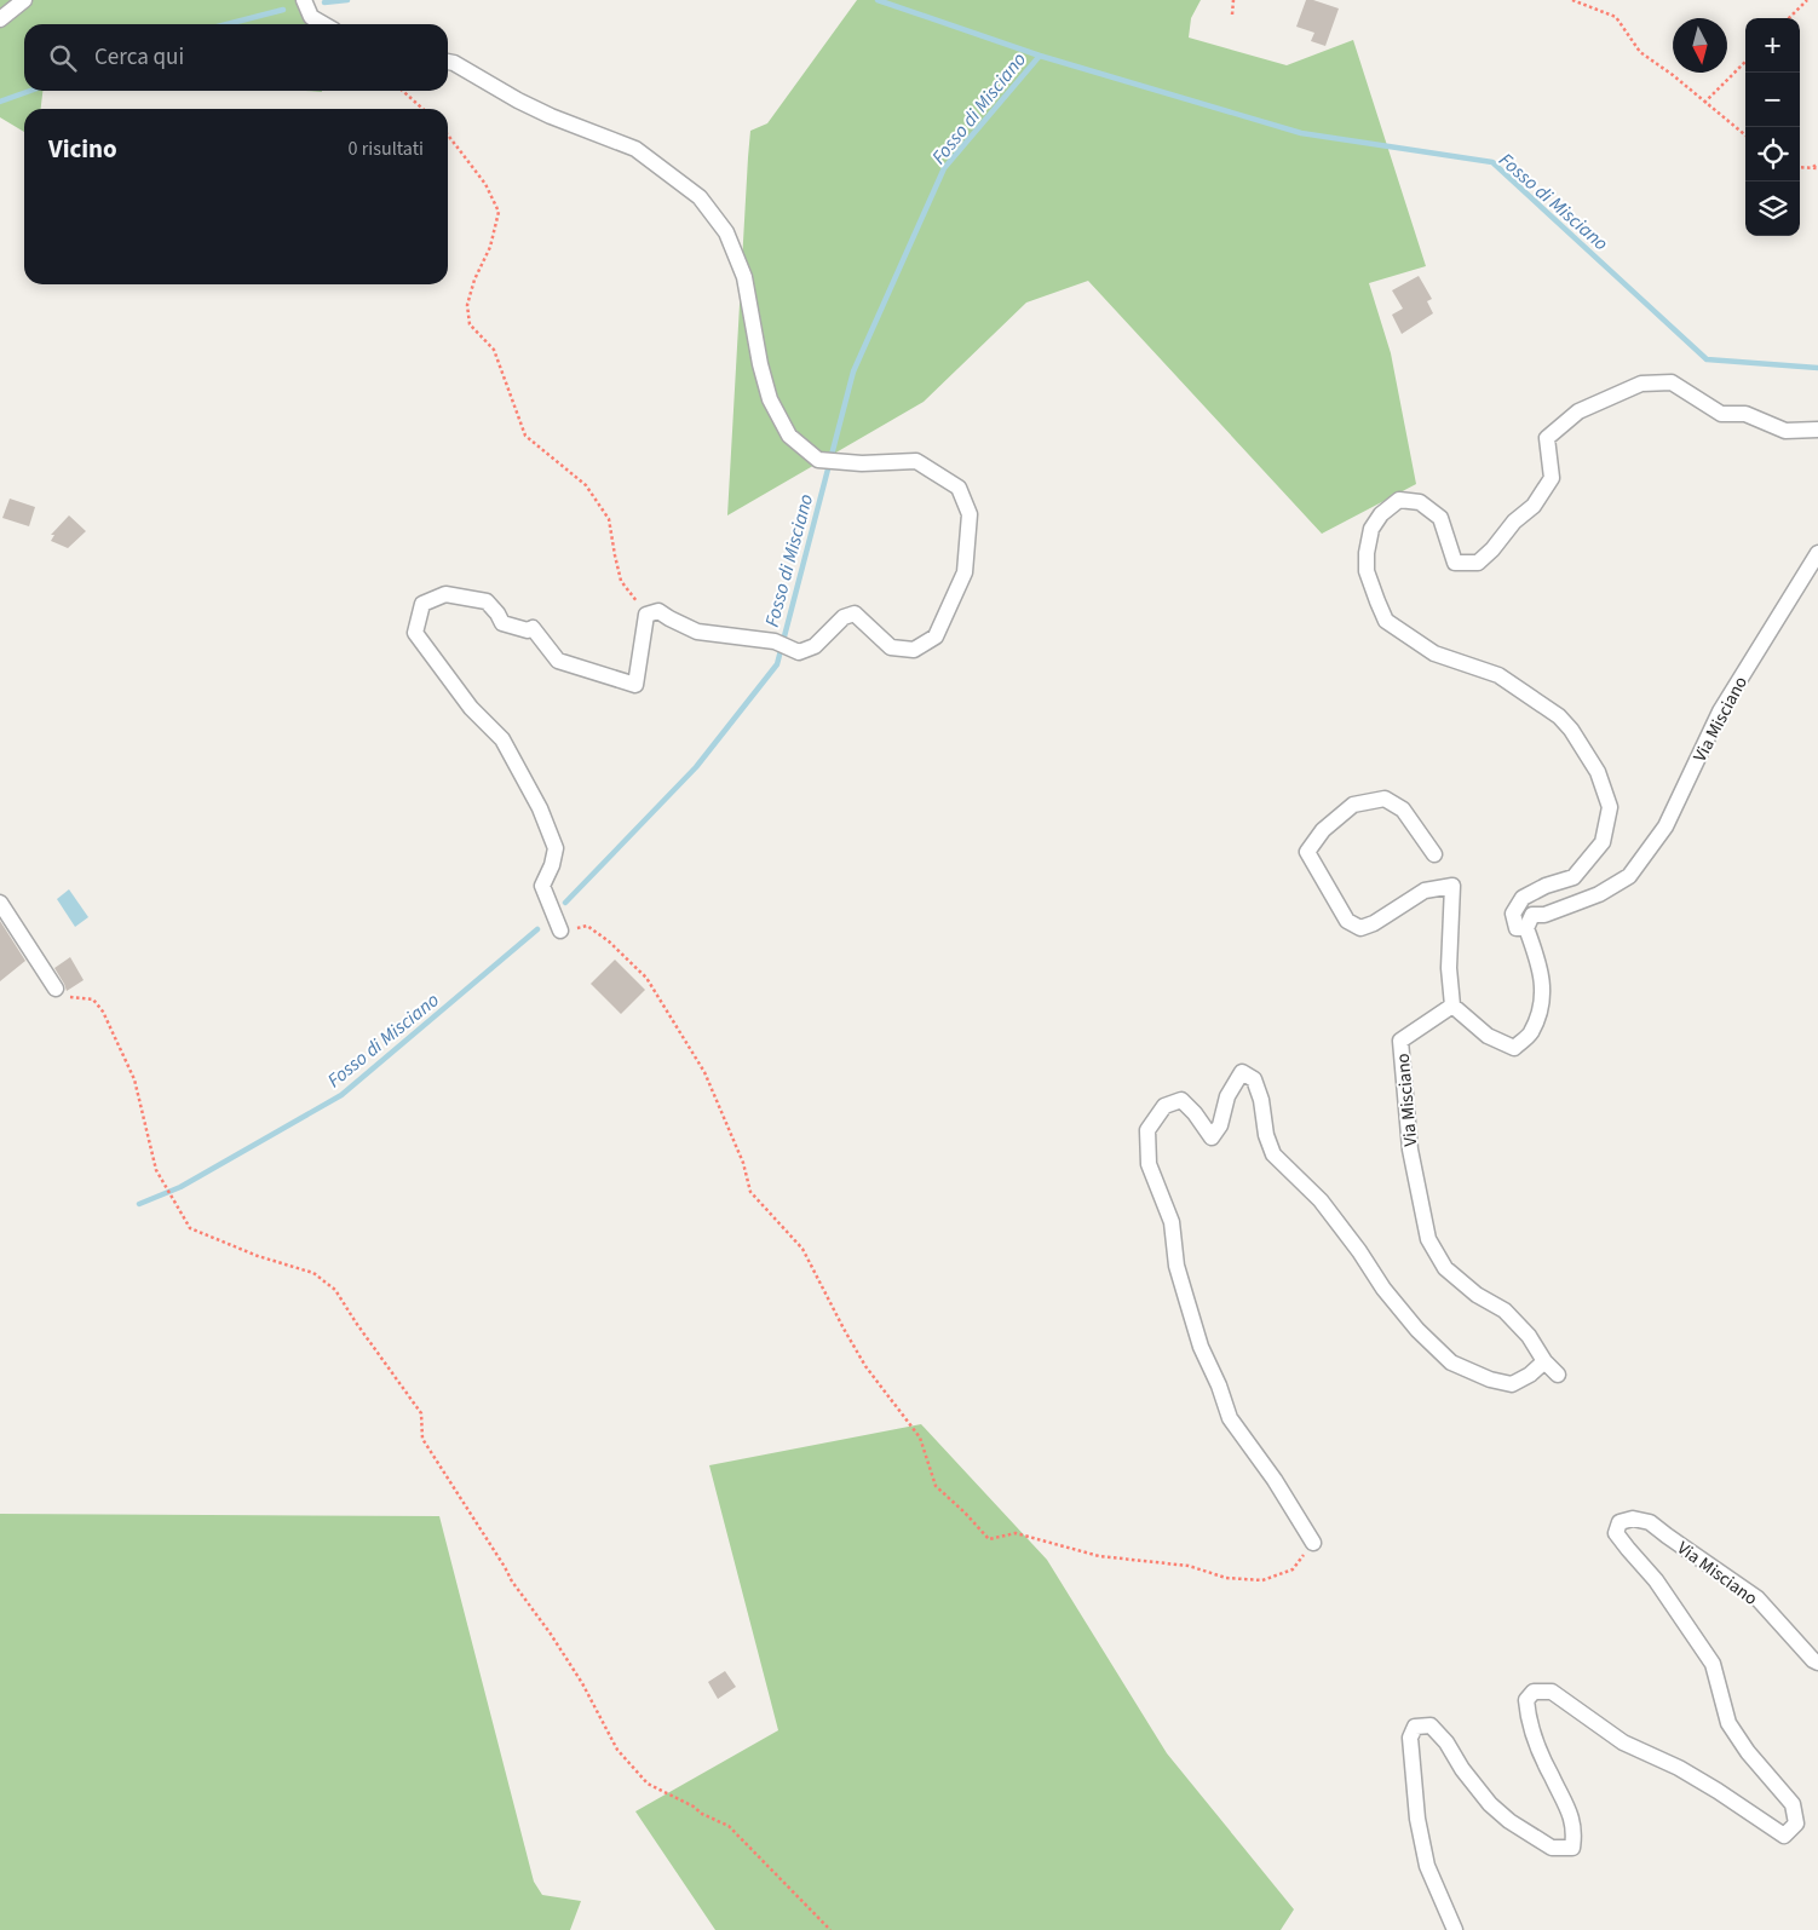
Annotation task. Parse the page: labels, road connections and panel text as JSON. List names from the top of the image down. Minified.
{"streets":{"street":["Via Misciano"]},"water":["Fosso di Misciano"],"north":"bottom","page":{"map_buttons":["+","−"],"search":"Cerca qui","heading":["Vicino","0 risultati"]}}
